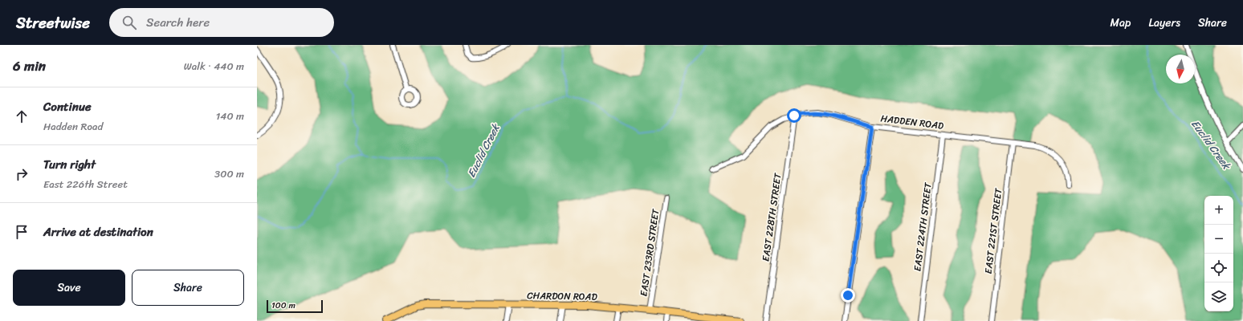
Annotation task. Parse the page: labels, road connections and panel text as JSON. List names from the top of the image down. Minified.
{"streets":{"main road":["CHARDON ROAD"],"street":["HADDEN ROAD","EAST 228TH STREET","EAST 224TH STREET","EAST 221ST STREET","EAST 233RD STREET"]},"crossings":[["HADDEN ROAD","EAST 228TH STREET"],["HADDEN ROAD","EAST 224TH STREET"],["HADDEN ROAD","EAST 221ST STREET"],["EAST 233RD STREET","CHARDON ROAD"]],"water":["Euclid Creek"],"scale_bar":"100 m","north":"bottom","page":{"header":"Streetwise","search":"Search here","nav":["Map","Layers","Share"],"heading":["6 min","Walk · 440 m"],"list":[["Continue","Hadden Road","140 m"],["Turn right","East 226th Street","300 m"],"Arrive at destination"],"map_buttons":["+","−"],"buttons":["Save","Share"],"scale":"100 m"}}
